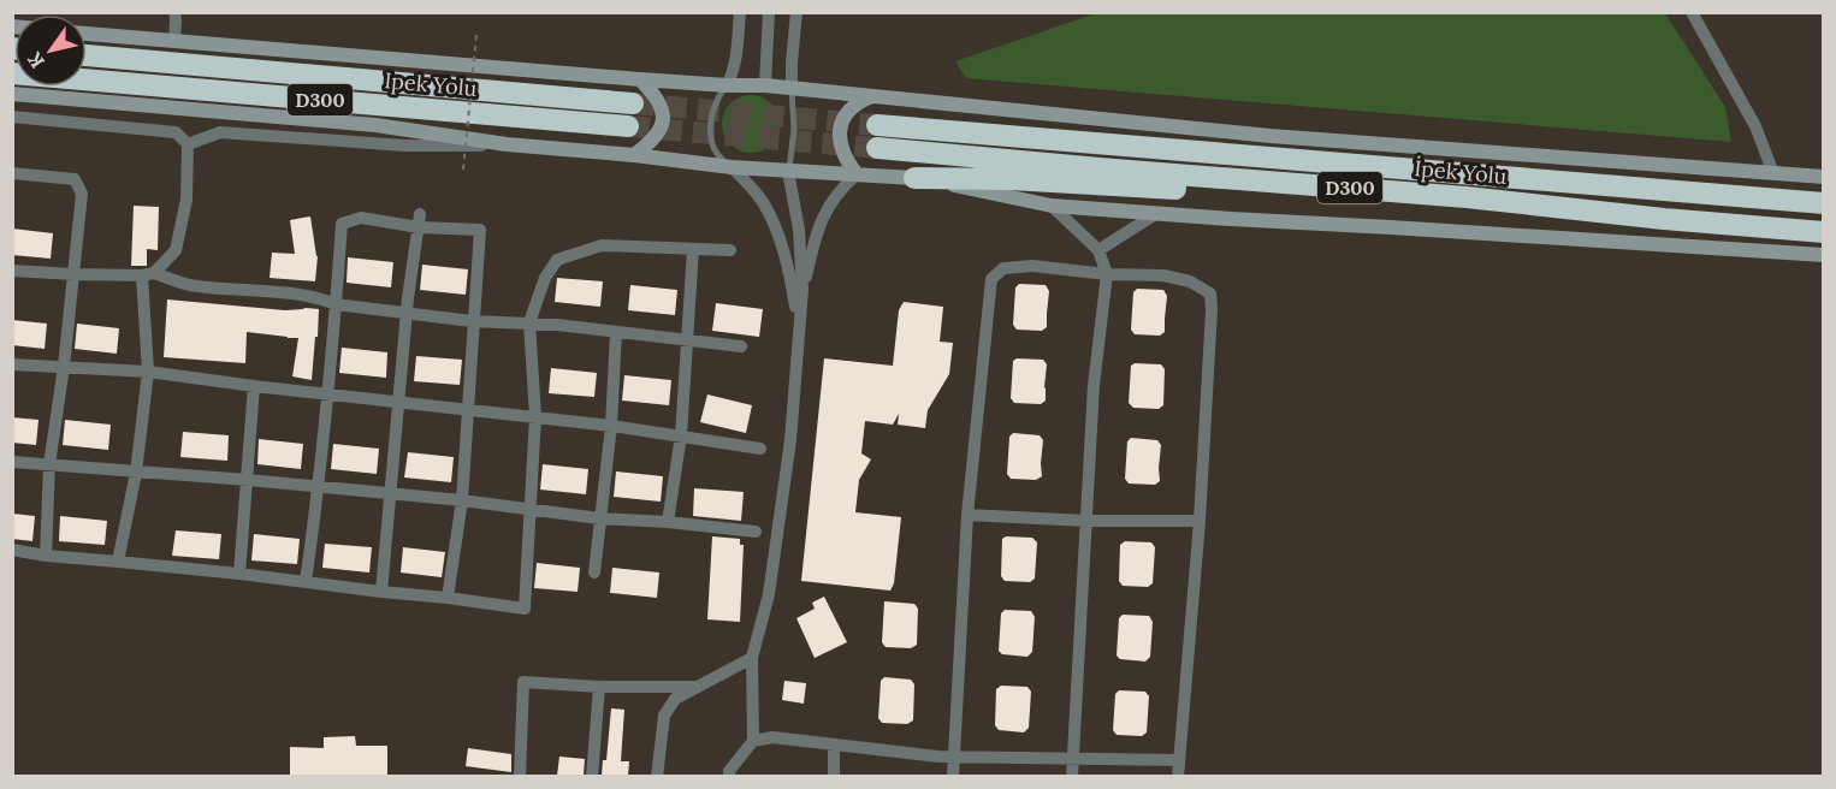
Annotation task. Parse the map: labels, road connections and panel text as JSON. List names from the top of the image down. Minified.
{"streets":{"highway":["Ipek Yolu","D300","İpek Yolu"]},"north":"bottom left"}
